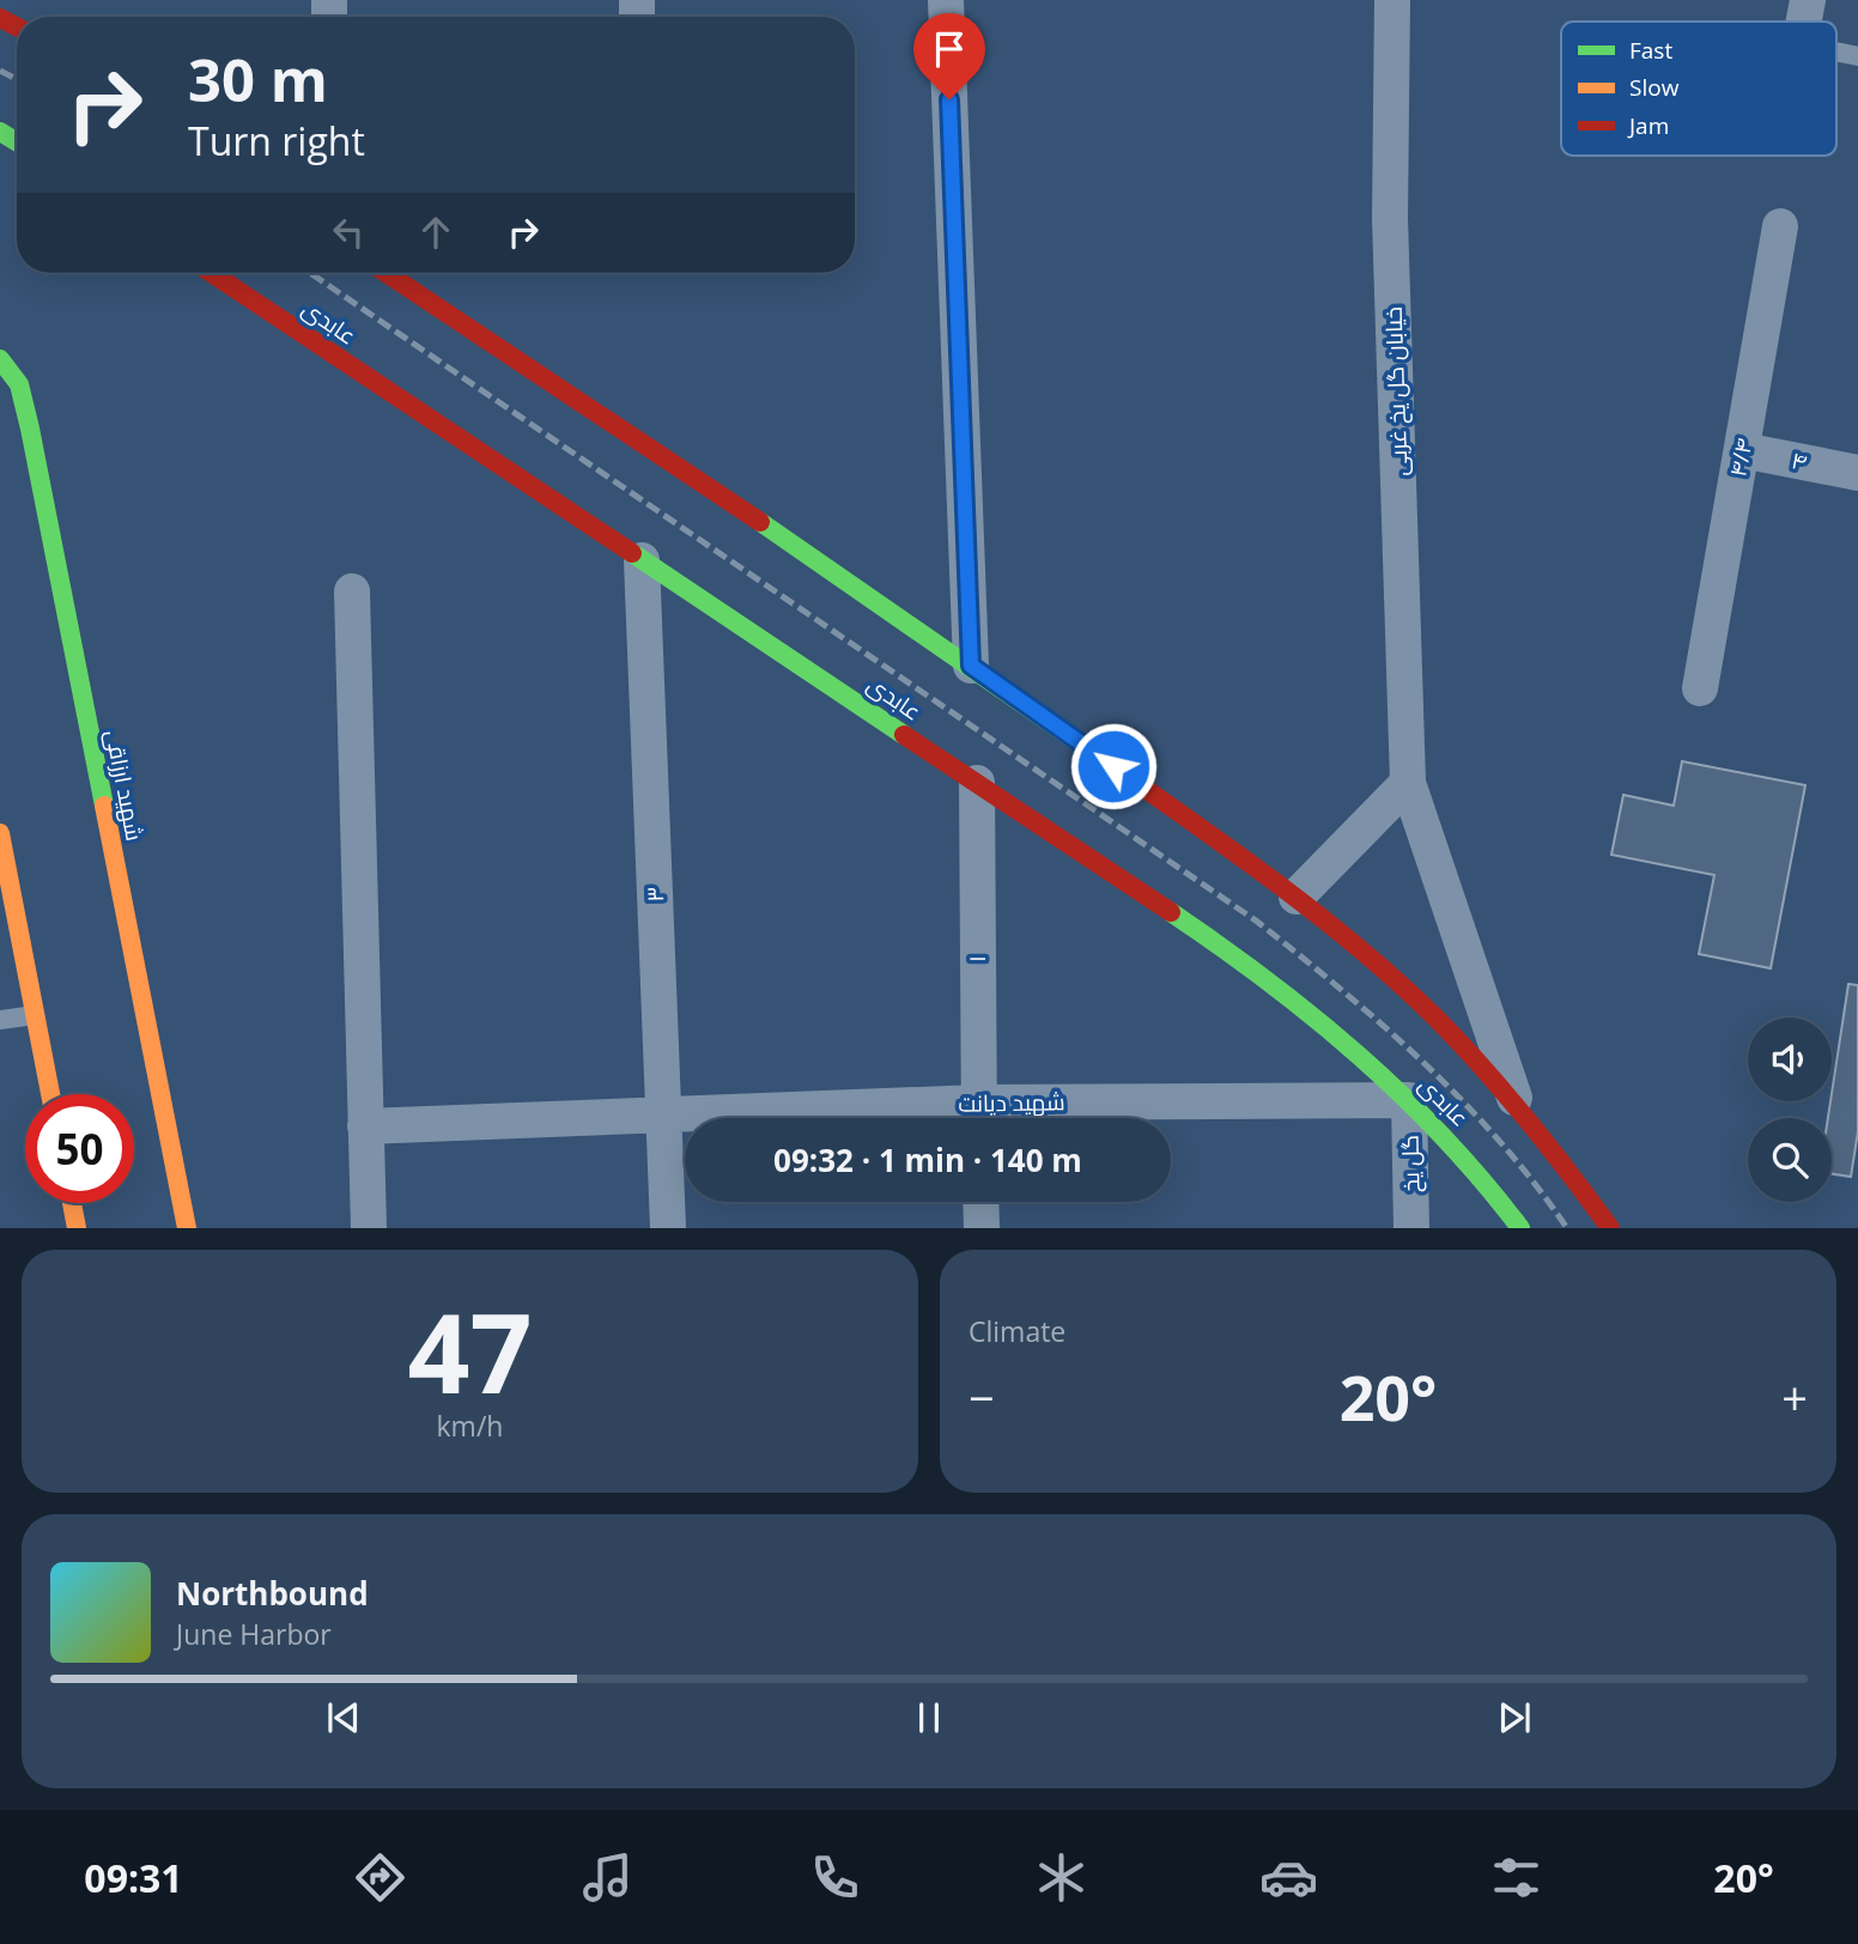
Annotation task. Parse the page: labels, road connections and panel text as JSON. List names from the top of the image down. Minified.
{"streets":{"main road":["عابدی","شهید ارزاقی"],"street":["خیابان گل یخ غربی","۴/۴","۴","۳","۱","شهید دیانت","گل یخ"]},"crossings":[["عابدی","۳"],["عابدی","۱"],["عابدی","شهید دیانت"],["عابدی","گل یخ"],["۴/۴","۴"],["۳","شهید دیانت"],["۱","شهید دیانت"],["شهید دیانت","گل یخ"]],"legend":["Fast","Slow","Jam"],"page":{"turn":["30 m","Turn right"],"limit":"50","trip":"09:32 · 1 min · 140 m","tile":[["47","km/h"],"Climate"],"heat":["−","20°","+"],"song":["Northbound","June Harbor"],"tabs":["09:31","20°"]}}
